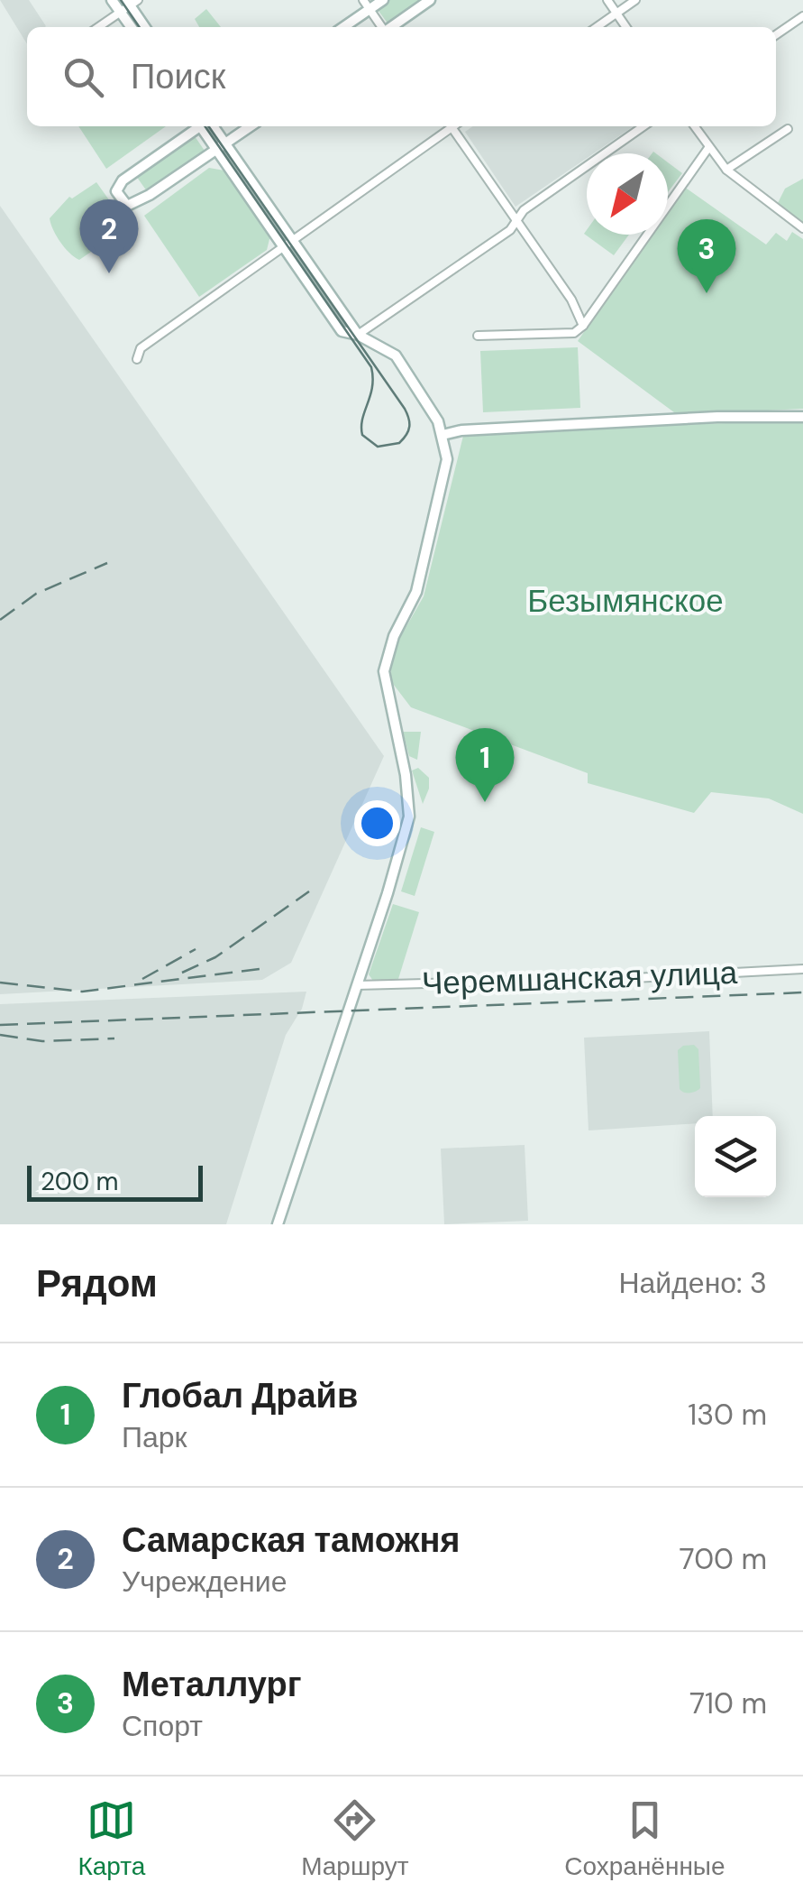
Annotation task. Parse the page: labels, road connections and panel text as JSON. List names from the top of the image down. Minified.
{"streets":{"street":["Черемшанская улица"]},"parks":["Безымянское"],"scale_bar":"200 m","north":"bottom left","page":{"search":"Поиск","pins":["2","3","1"],"scale":"200 m","heading":["Рядом","Найдено: 3"],"list":[{"mark":"1","name":"Глобал Драйв","note":"Парк","value":"130 m"},{"mark":"2","name":"Самарская таможня","note":"Учреждение","value":"700 m"},{"mark":"3","name":"Металлург","note":"Спорт","value":"710 m"}],"nav":["Карта","Маршрут","Сохранённые"]}}
